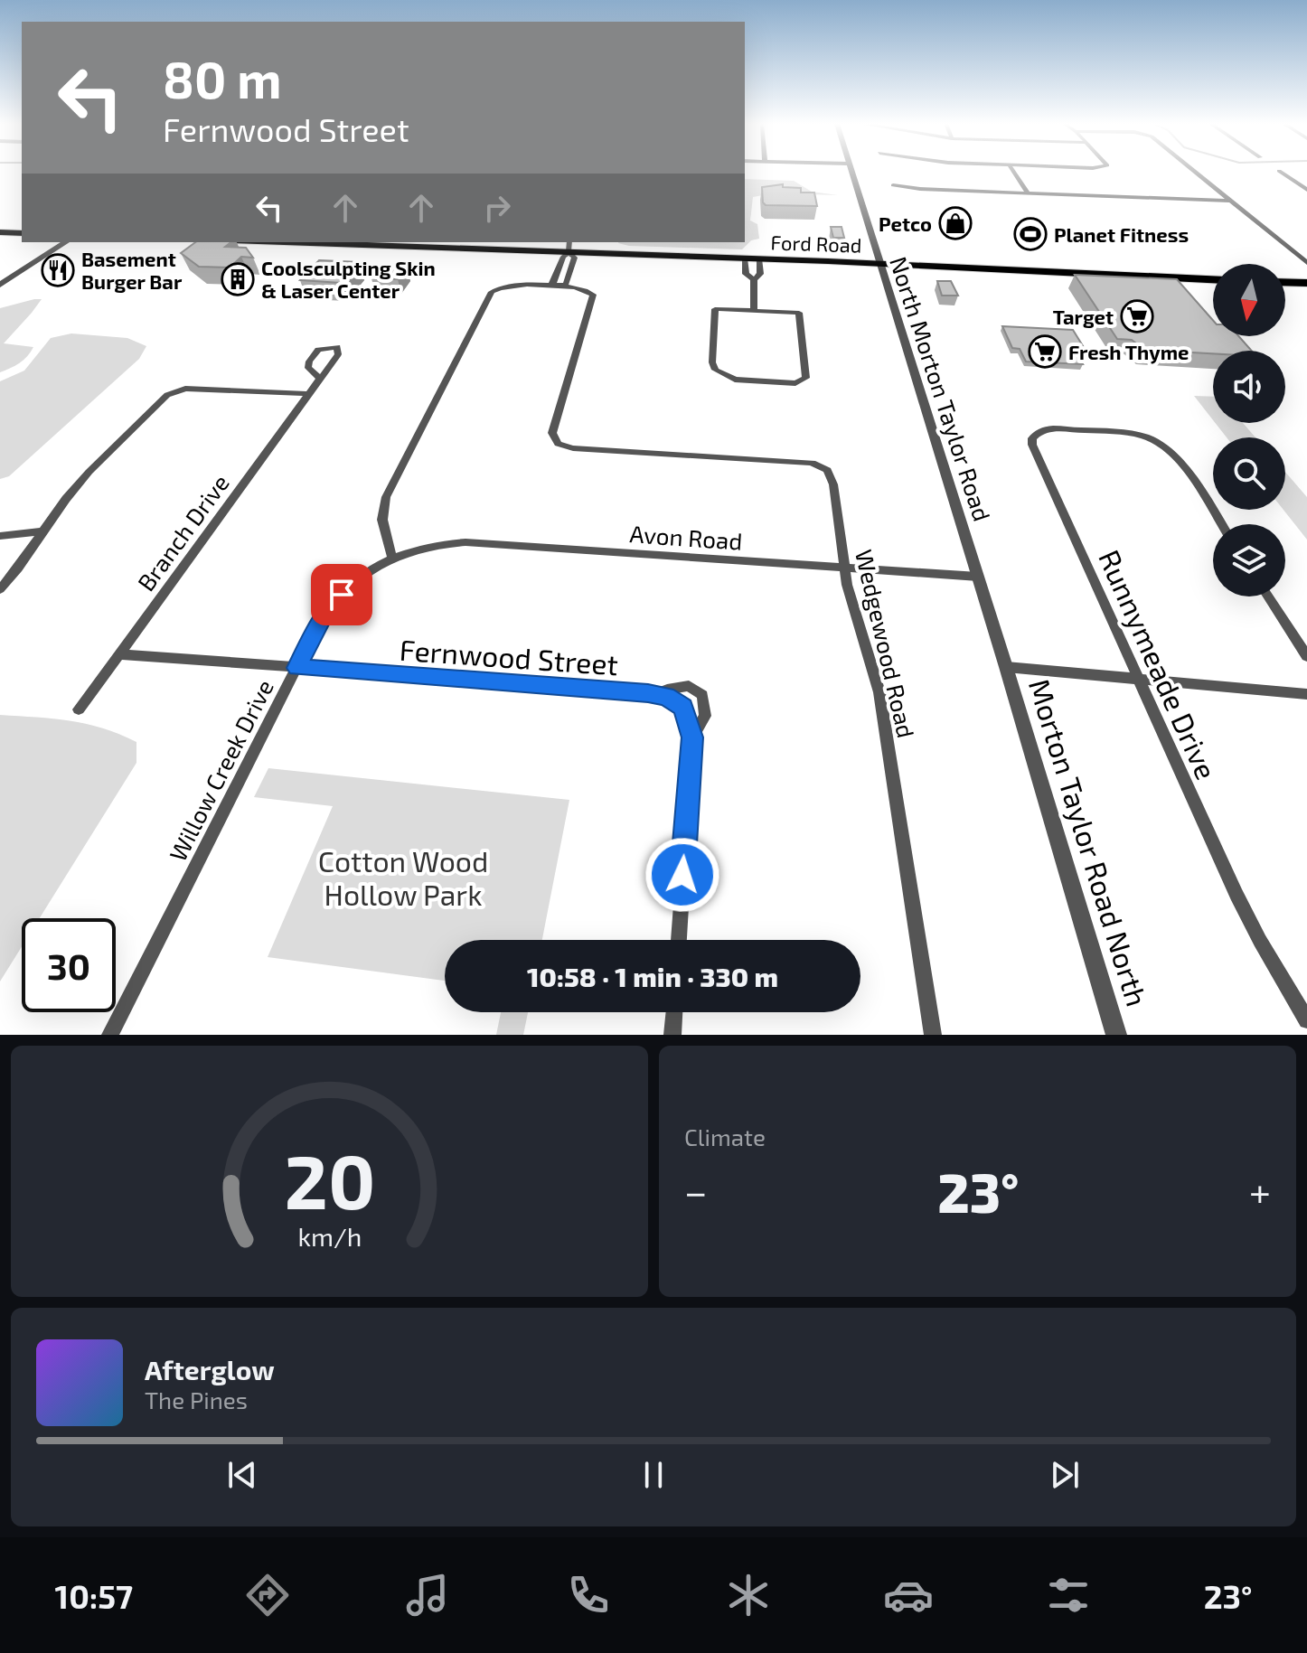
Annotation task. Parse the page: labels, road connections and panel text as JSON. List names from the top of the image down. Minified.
{"streets":{"main road":["Ford Road"],"street":["North Morton Taylor Road","Branch Drive","Avon Road","Wedgewood Road","Fernwood Street","Runnymeade Drive","Willow Creek Drive","Morton Taylor Road North"]},"crossings":[["Ford Road","North Morton Taylor Road"],["North Morton Taylor Road","Avon Road"],["North Morton Taylor Road","Morton Taylor Road North"],["Branch Drive","Fernwood Street"],["Avon Road","Wedgewood Road"],["Avon Road","Willow Creek Drive"],["Fernwood Street","Willow Creek Drive"]],"parks":["Cotton Wood Hollow Park"],"places":{"shop":["Petco"],"sports":["Planet Fitness"],"restaurant":["Basement Burger Bar"],"building":["Coolsculpting Skin & Laser Center"],"supermarket":["Target","Fresh Thyme"]},"north":"bottom","page":{"turn":["80 m","Fernwood Street"],"limit":"30","trip":"10:58 · 1 min · 330 m","tile":"Climate","heat":["−","23°","+"],"song":["Afterglow","The Pines"],"tabs":["10:57","23°"],"gauge":["20","km/h"]}}
